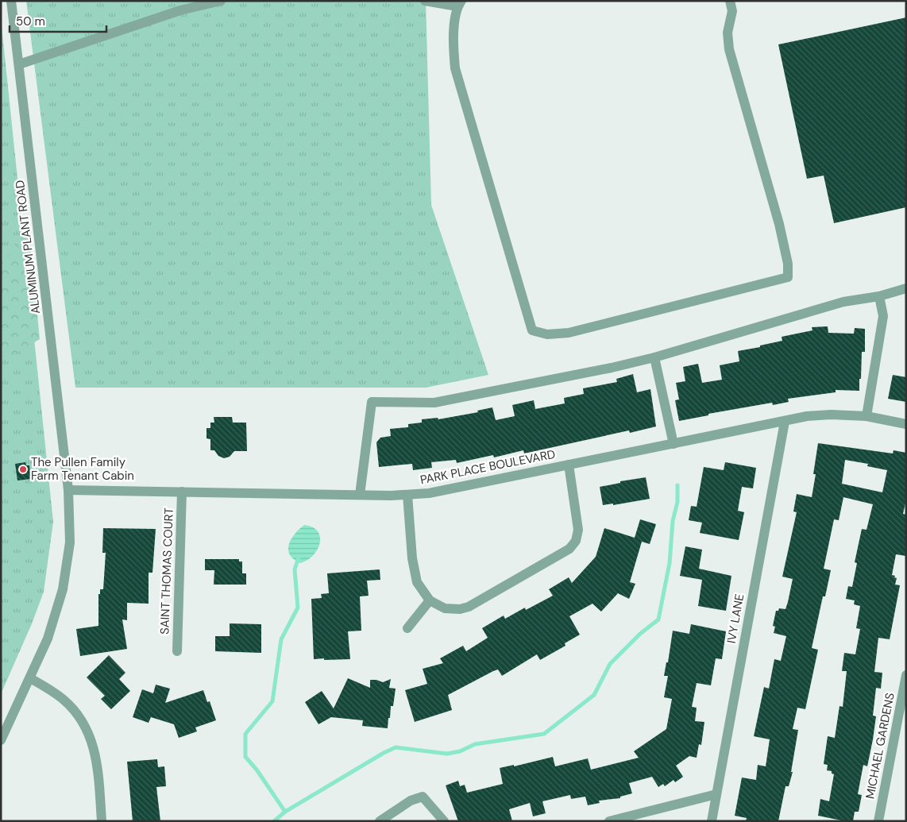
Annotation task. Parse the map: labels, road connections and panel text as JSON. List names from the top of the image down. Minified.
{"streets":{"street":["ALUMINUM PLANT ROAD","PARK PLACE BOULEVARD","SAINT THOMAS COURT","IVY LANE","MICHAEL GARDENS"]},"crossings":[["ALUMINUM PLANT ROAD","PARK PLACE BOULEVARD"],["PARK PLACE BOULEVARD","SAINT THOMAS COURT"],["PARK PLACE BOULEVARD","IVY LANE"]],"places":["The Pullen Family Farm Tenant Cabin"],"scale_bar":"50 m"}
